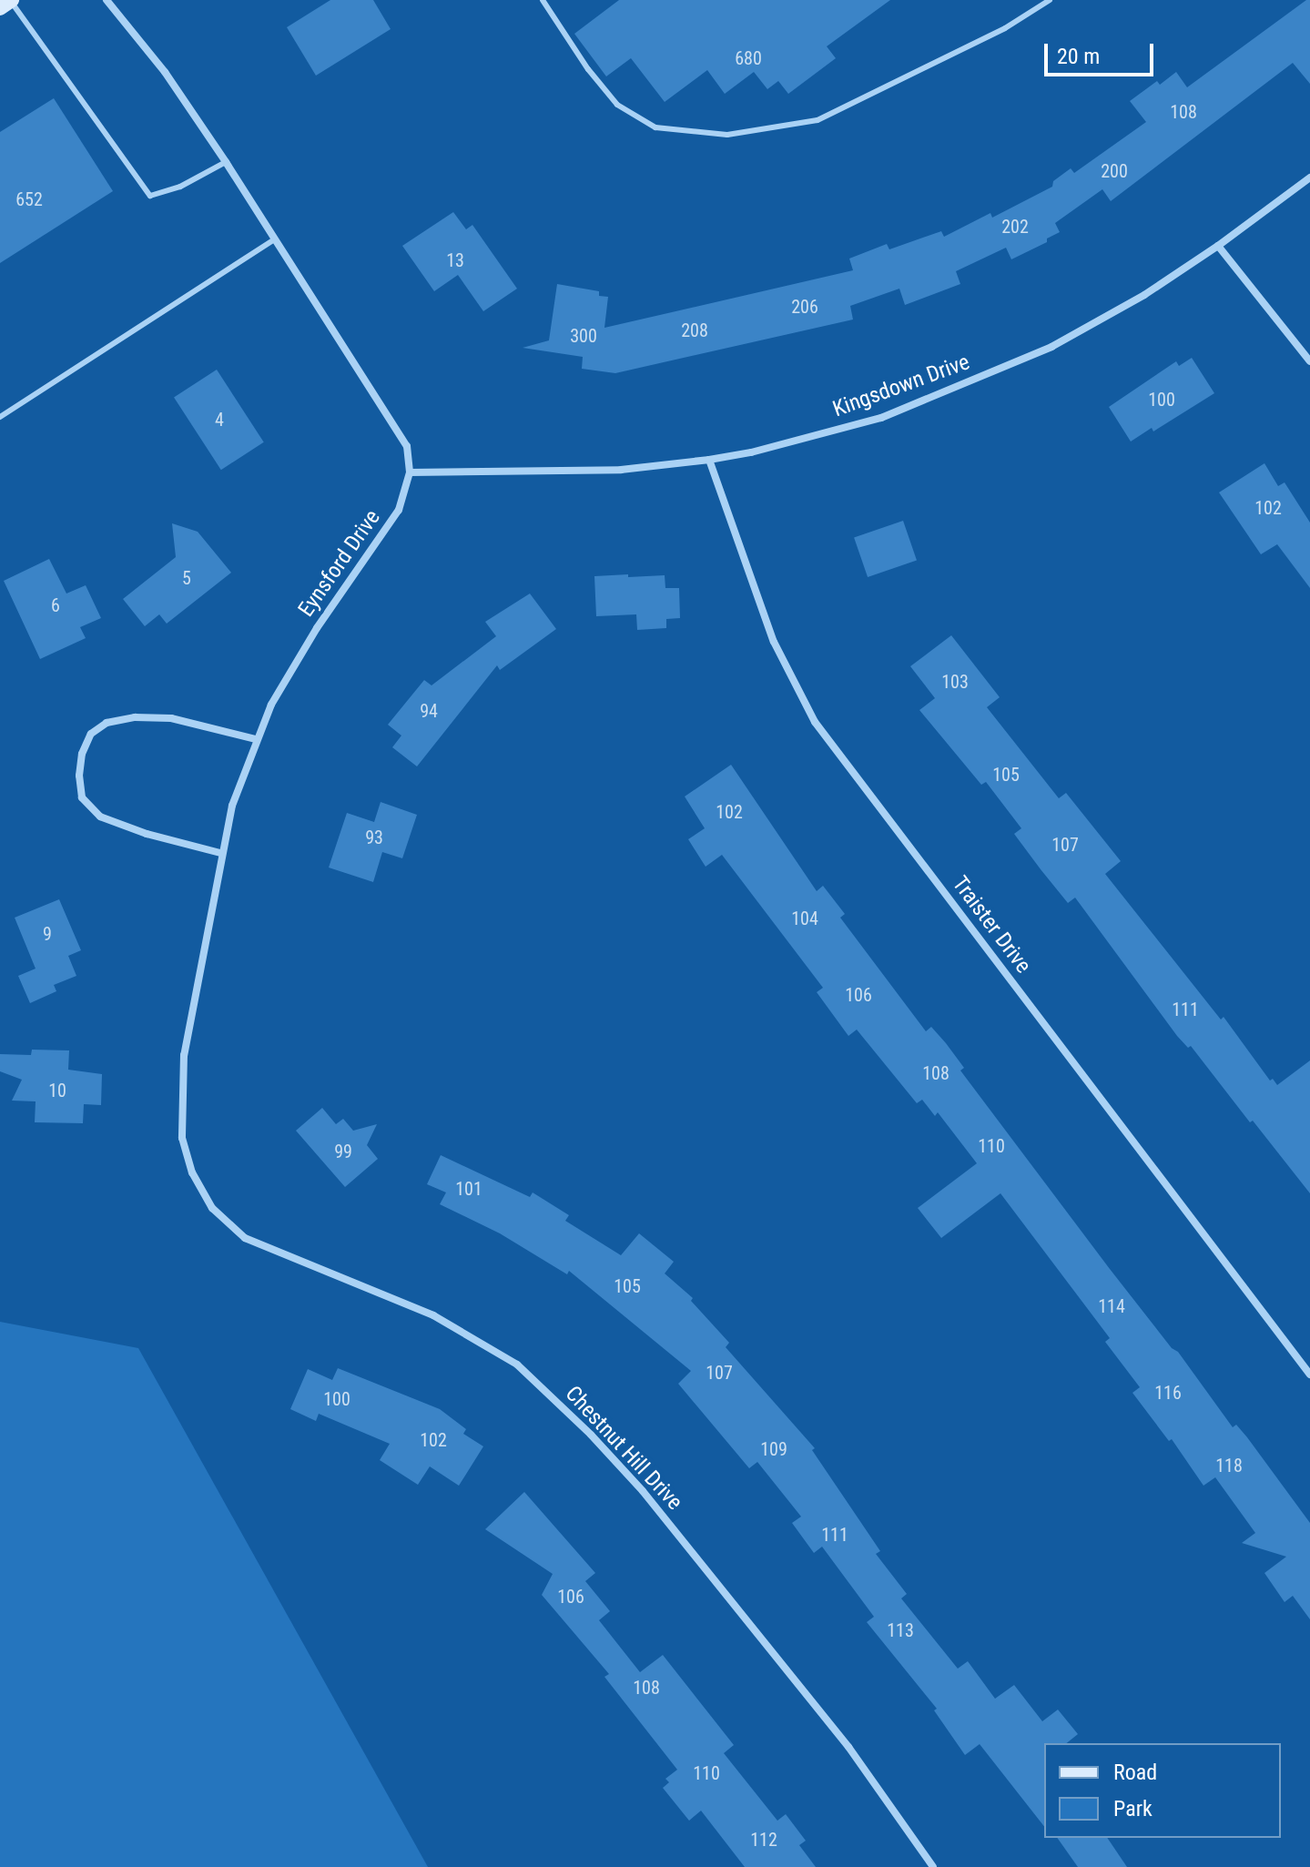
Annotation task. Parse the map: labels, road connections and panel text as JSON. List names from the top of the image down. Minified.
{"streets":{"street":["Kingsdown Drive","Eynsford Drive","Traister Drive","Chestnut Hill Drive"]},"crossings":[["Kingsdown Drive","Eynsford Drive"],["Kingsdown Drive","Traister Drive"],["Eynsford Drive","Chestnut Hill Drive"]],"house_numbers":["680","108","200","652","202","13","206","208","300","100","4","102","5","6","103","94","105","102","93","107","104","9","106","111","108","10","110","99","101","105","114","107","116","100","102","109","118","111","106","113","108","110","112"],"legend":["Road","Park"],"scale_bar":"20 m"}
